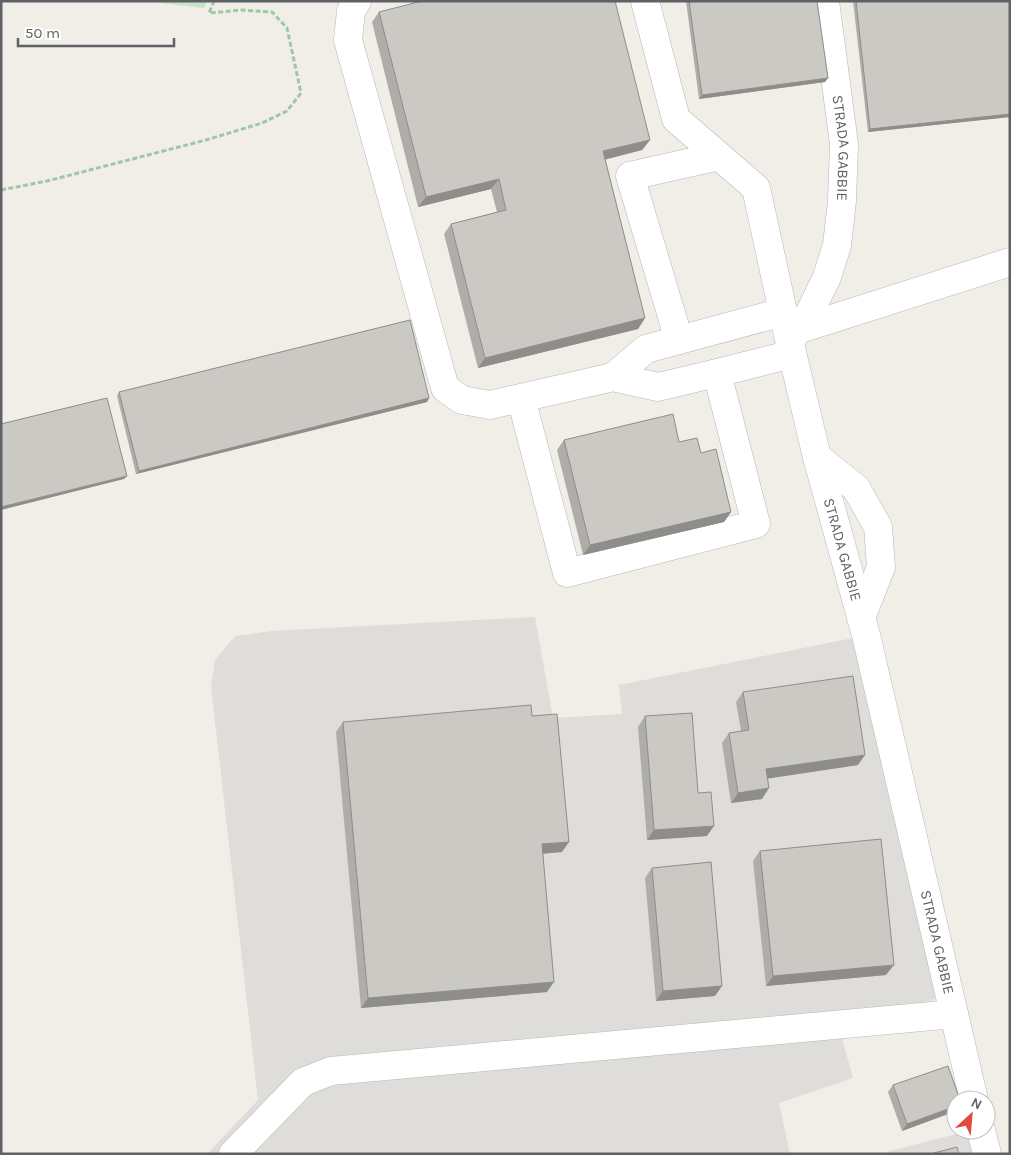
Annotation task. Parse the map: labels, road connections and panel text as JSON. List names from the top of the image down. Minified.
{"streets":{"street":["STRADA GABBIE"]},"scale_bar":"50 m","north":"top right"}
